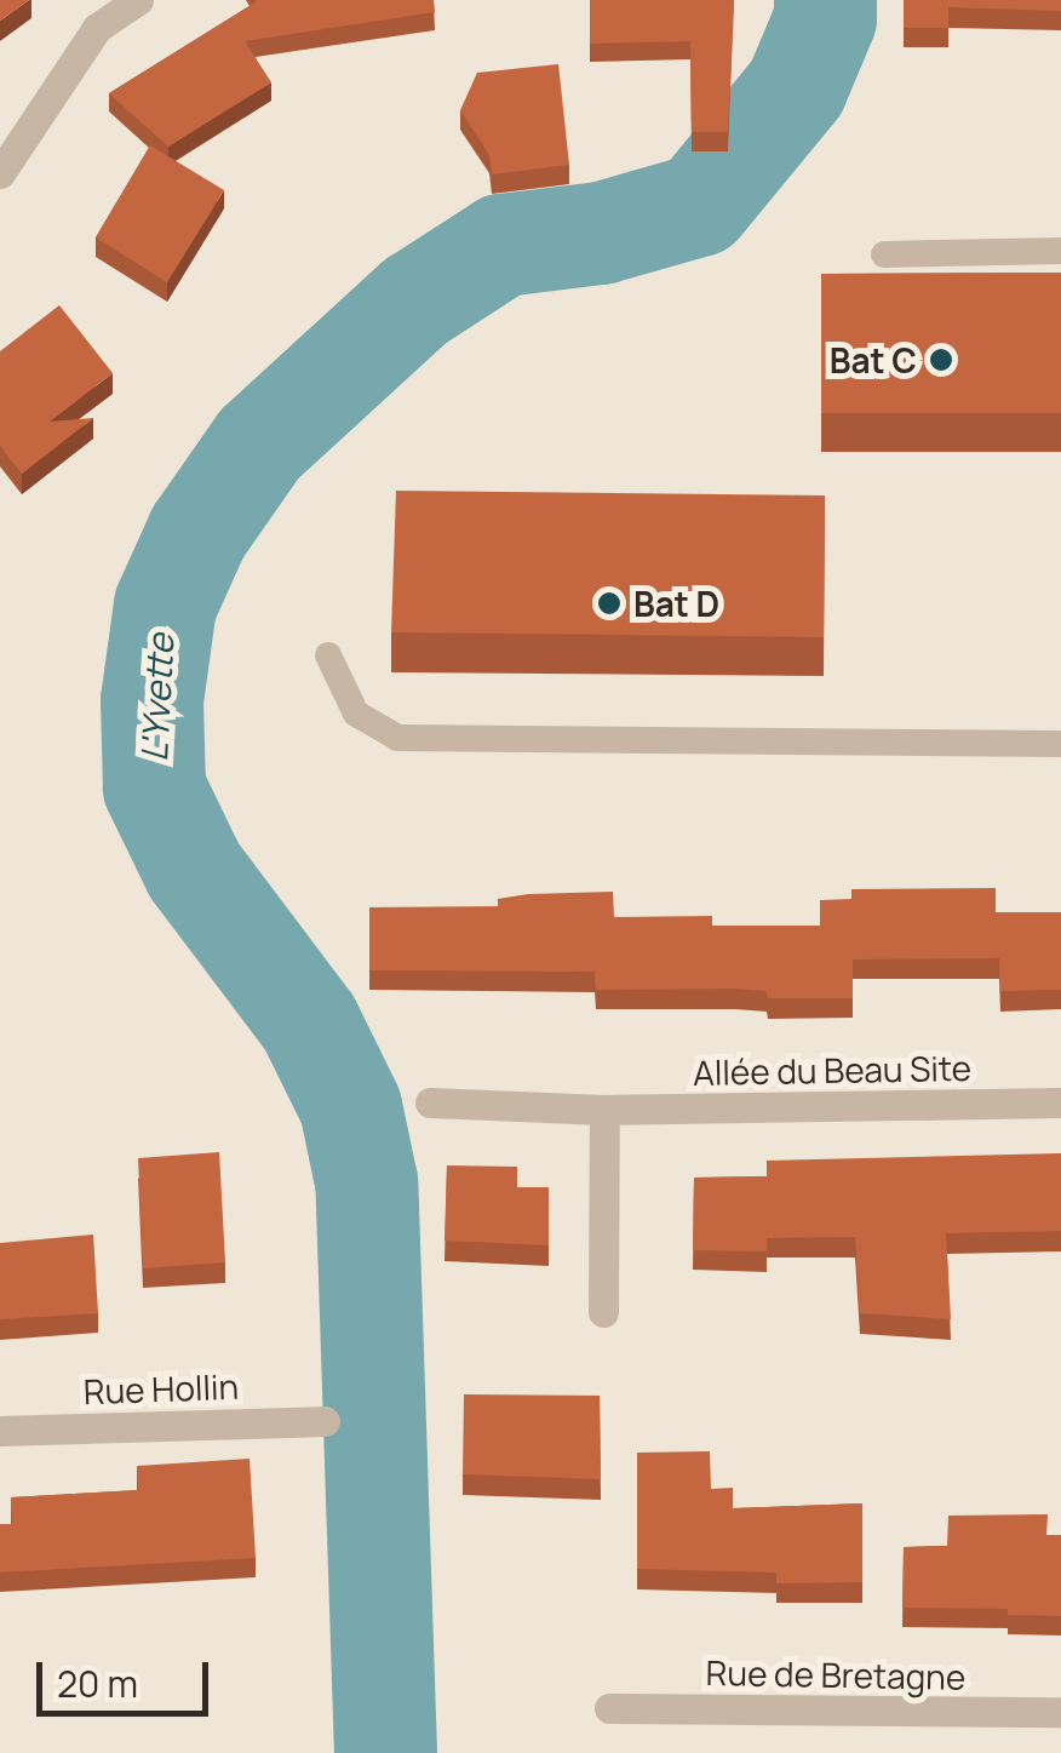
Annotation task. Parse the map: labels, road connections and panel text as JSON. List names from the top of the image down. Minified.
{"streets":{"street":["Allée du Beau Site","Rue Hollin","Rue de Bretagne"]},"water":["L'Yvette"],"places":["Bat C","Bat D"],"scale_bar":"20 m"}
